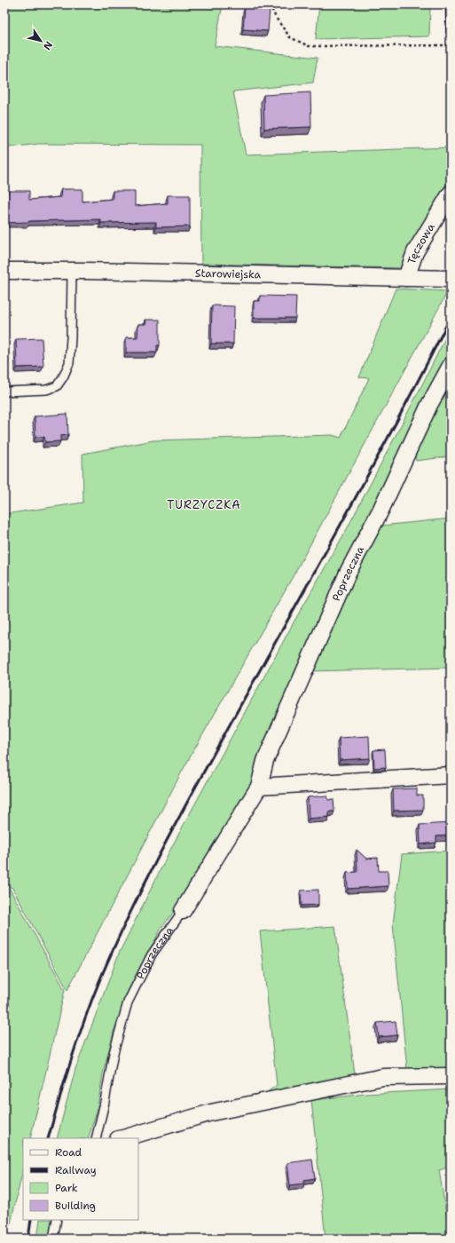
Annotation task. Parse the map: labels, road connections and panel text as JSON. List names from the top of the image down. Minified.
{"streets":{"street":["Tęczowa","Starowiejska","Poprzeczna"]},"crossings":[["Tęczowa","Starowiejska"]],"districts":["TURZYCZKA"],"legend":["Road","Railway","Park","Building"],"north":"bottom right"}
